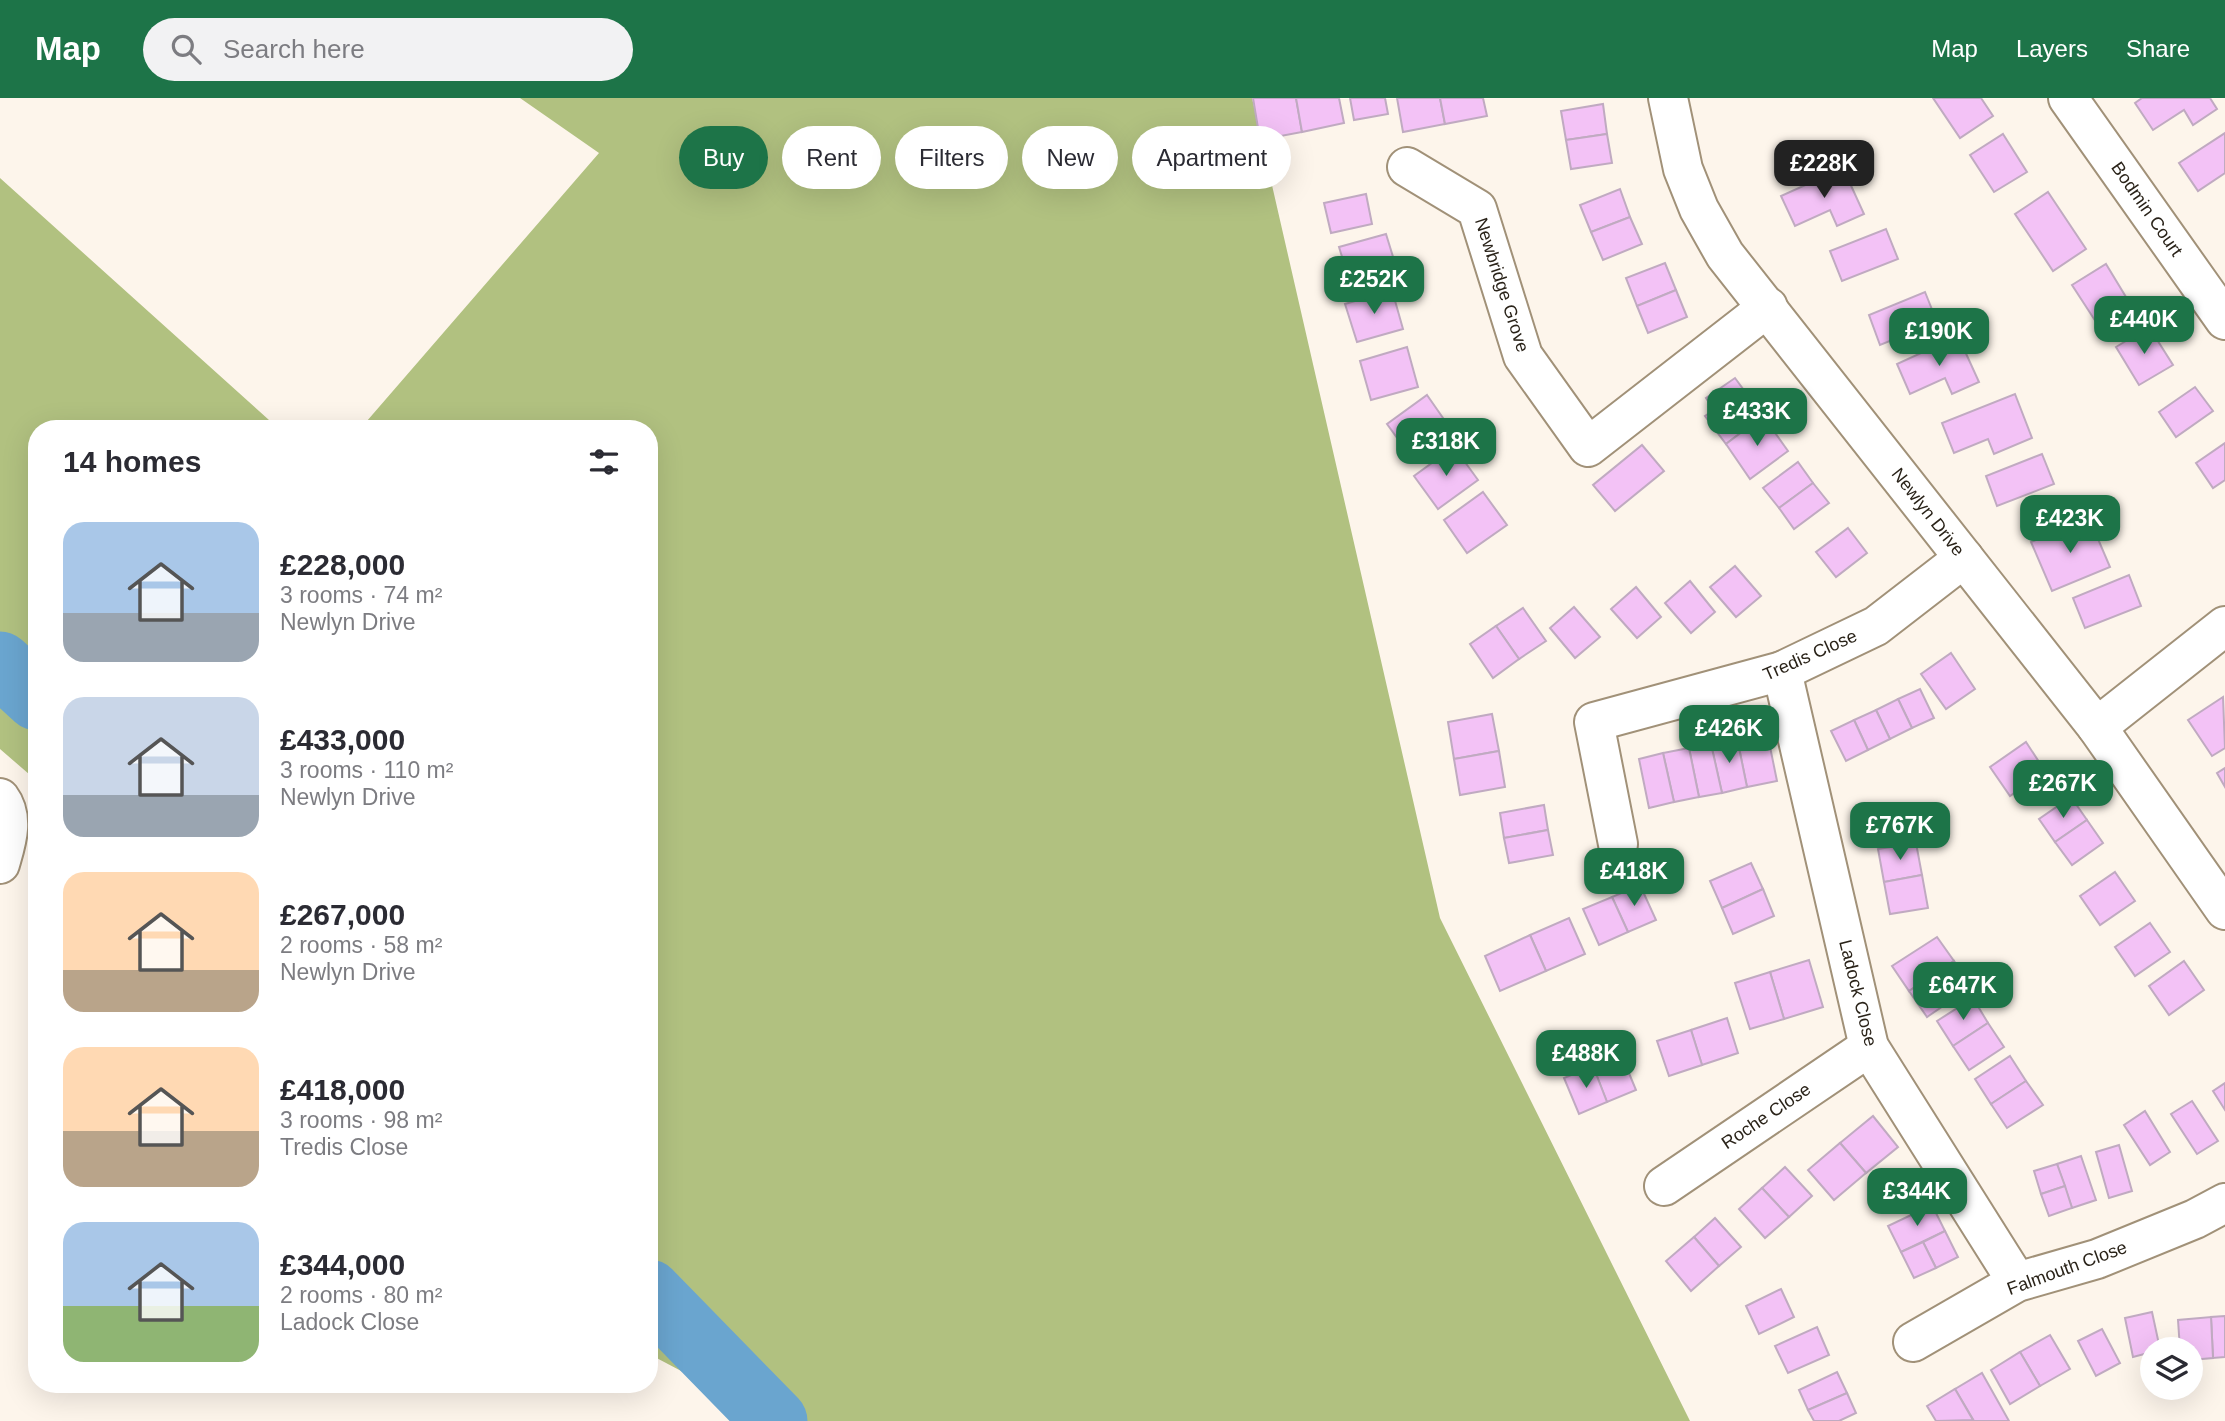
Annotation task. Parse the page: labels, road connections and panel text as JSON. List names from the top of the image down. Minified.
{"streets":{"street":["Bodmin Court","Newbridge Grove","Newlyn Drive","Tredis Close","Ladock Close","Roche Close","Falmouth Close"]},"crossings":[["Newbridge Grove","Newlyn Drive"],["Newlyn Drive","Tredis Close"],["Tredis Close","Ladock Close"],["Ladock Close","Roche Close"],["Ladock Close","Falmouth Close"]],"page":{"header":"Map","search":"Search here","nav":["Map","Layers","Share"],"chip":["Buy","Rent","Filters","New","Apartment"],"price":["£228K","£252K","£440K","£190K","£433K","£318K","£423K","£426K","£267K","£767K","£418K","£647K","£488K","£344K"],"heading":"14 homes","list":[{"name":"£228,000","note":"3 rooms · 74 m² · Newlyn Drive"},{"name":"£433,000","note":"3 rooms · 110 m² · Newlyn Drive"},{"name":"£267,000","note":"2 rooms · 58 m² · Newlyn Drive"},{"name":"£418,000","note":"3 rooms · 98 m² · Tredis Close"},{"name":"£344,000","note":"2 rooms · 80 m² · Ladock Close"}]}}
